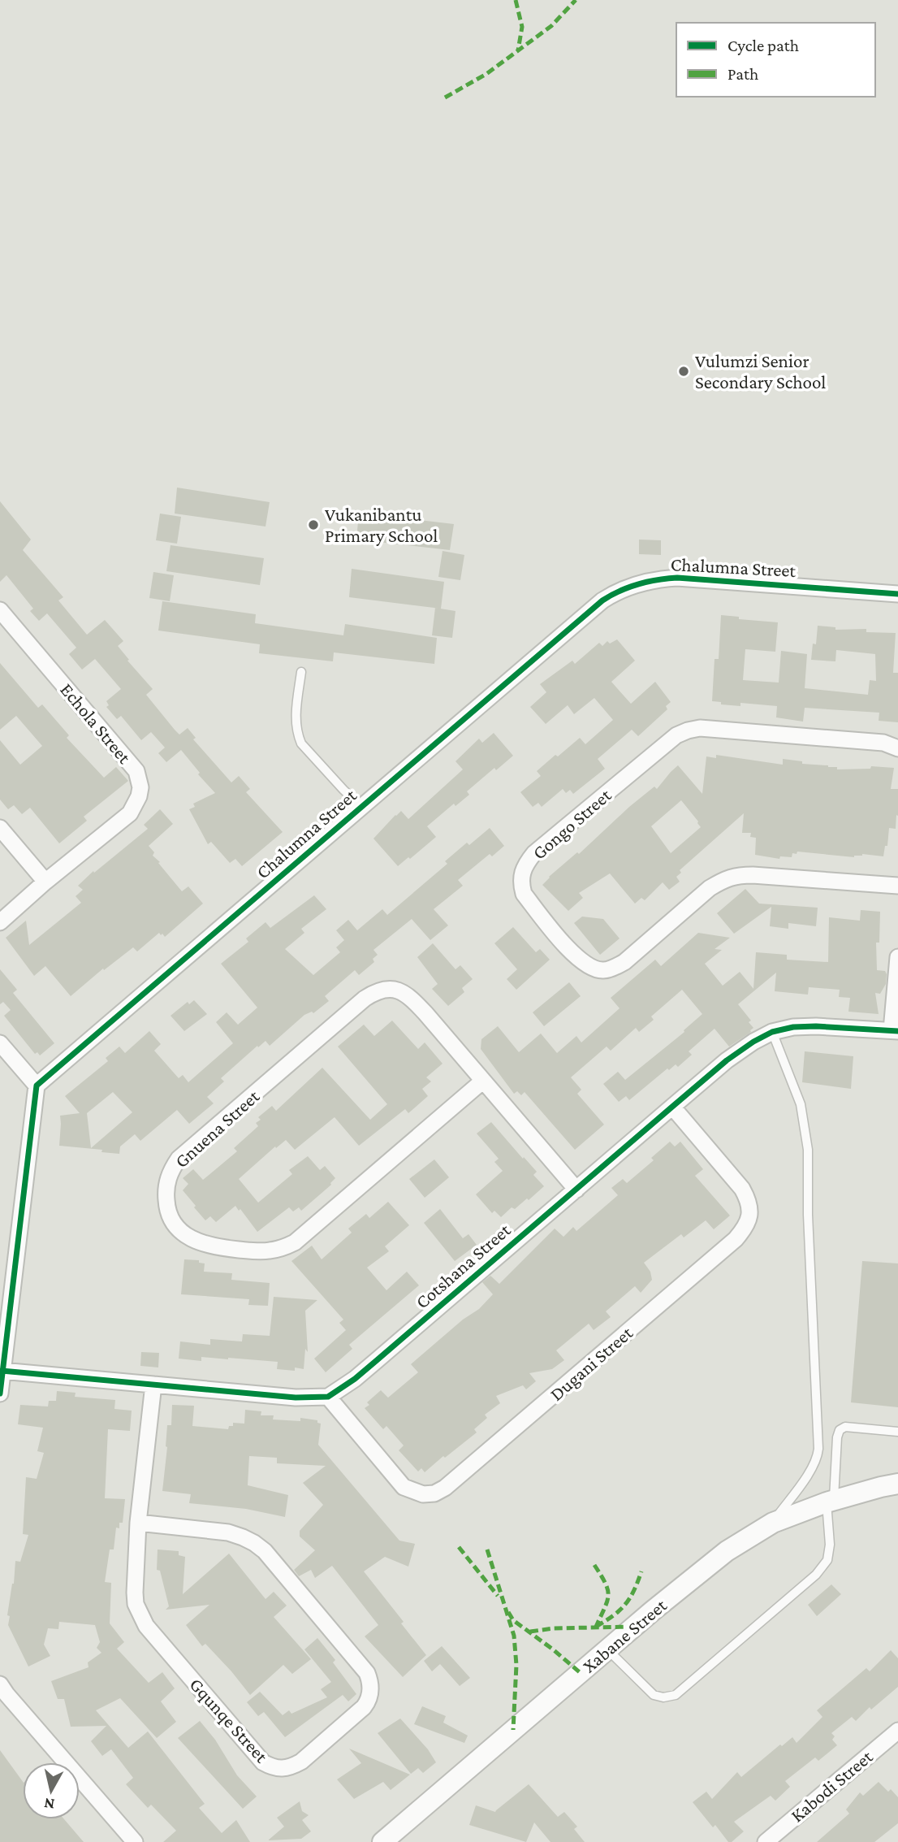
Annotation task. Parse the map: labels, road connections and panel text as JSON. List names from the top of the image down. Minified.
{"streets":{"street":["Chalumna Street","Echola Street","Gongo Street","Gnuena Street","Cotshana Street","Dugani Street","Xabane Street","Gqunqe Street","Kabodi Street"]},"crossings":[["Gnuena Street","Cotshana Street"],["Cotshana Street","Dugani Street"]],"places":["Vulumzi Senior Secondary School","Vukanibantu Primary School"],"legend":["Cycle path","Path"],"north":"bottom"}
